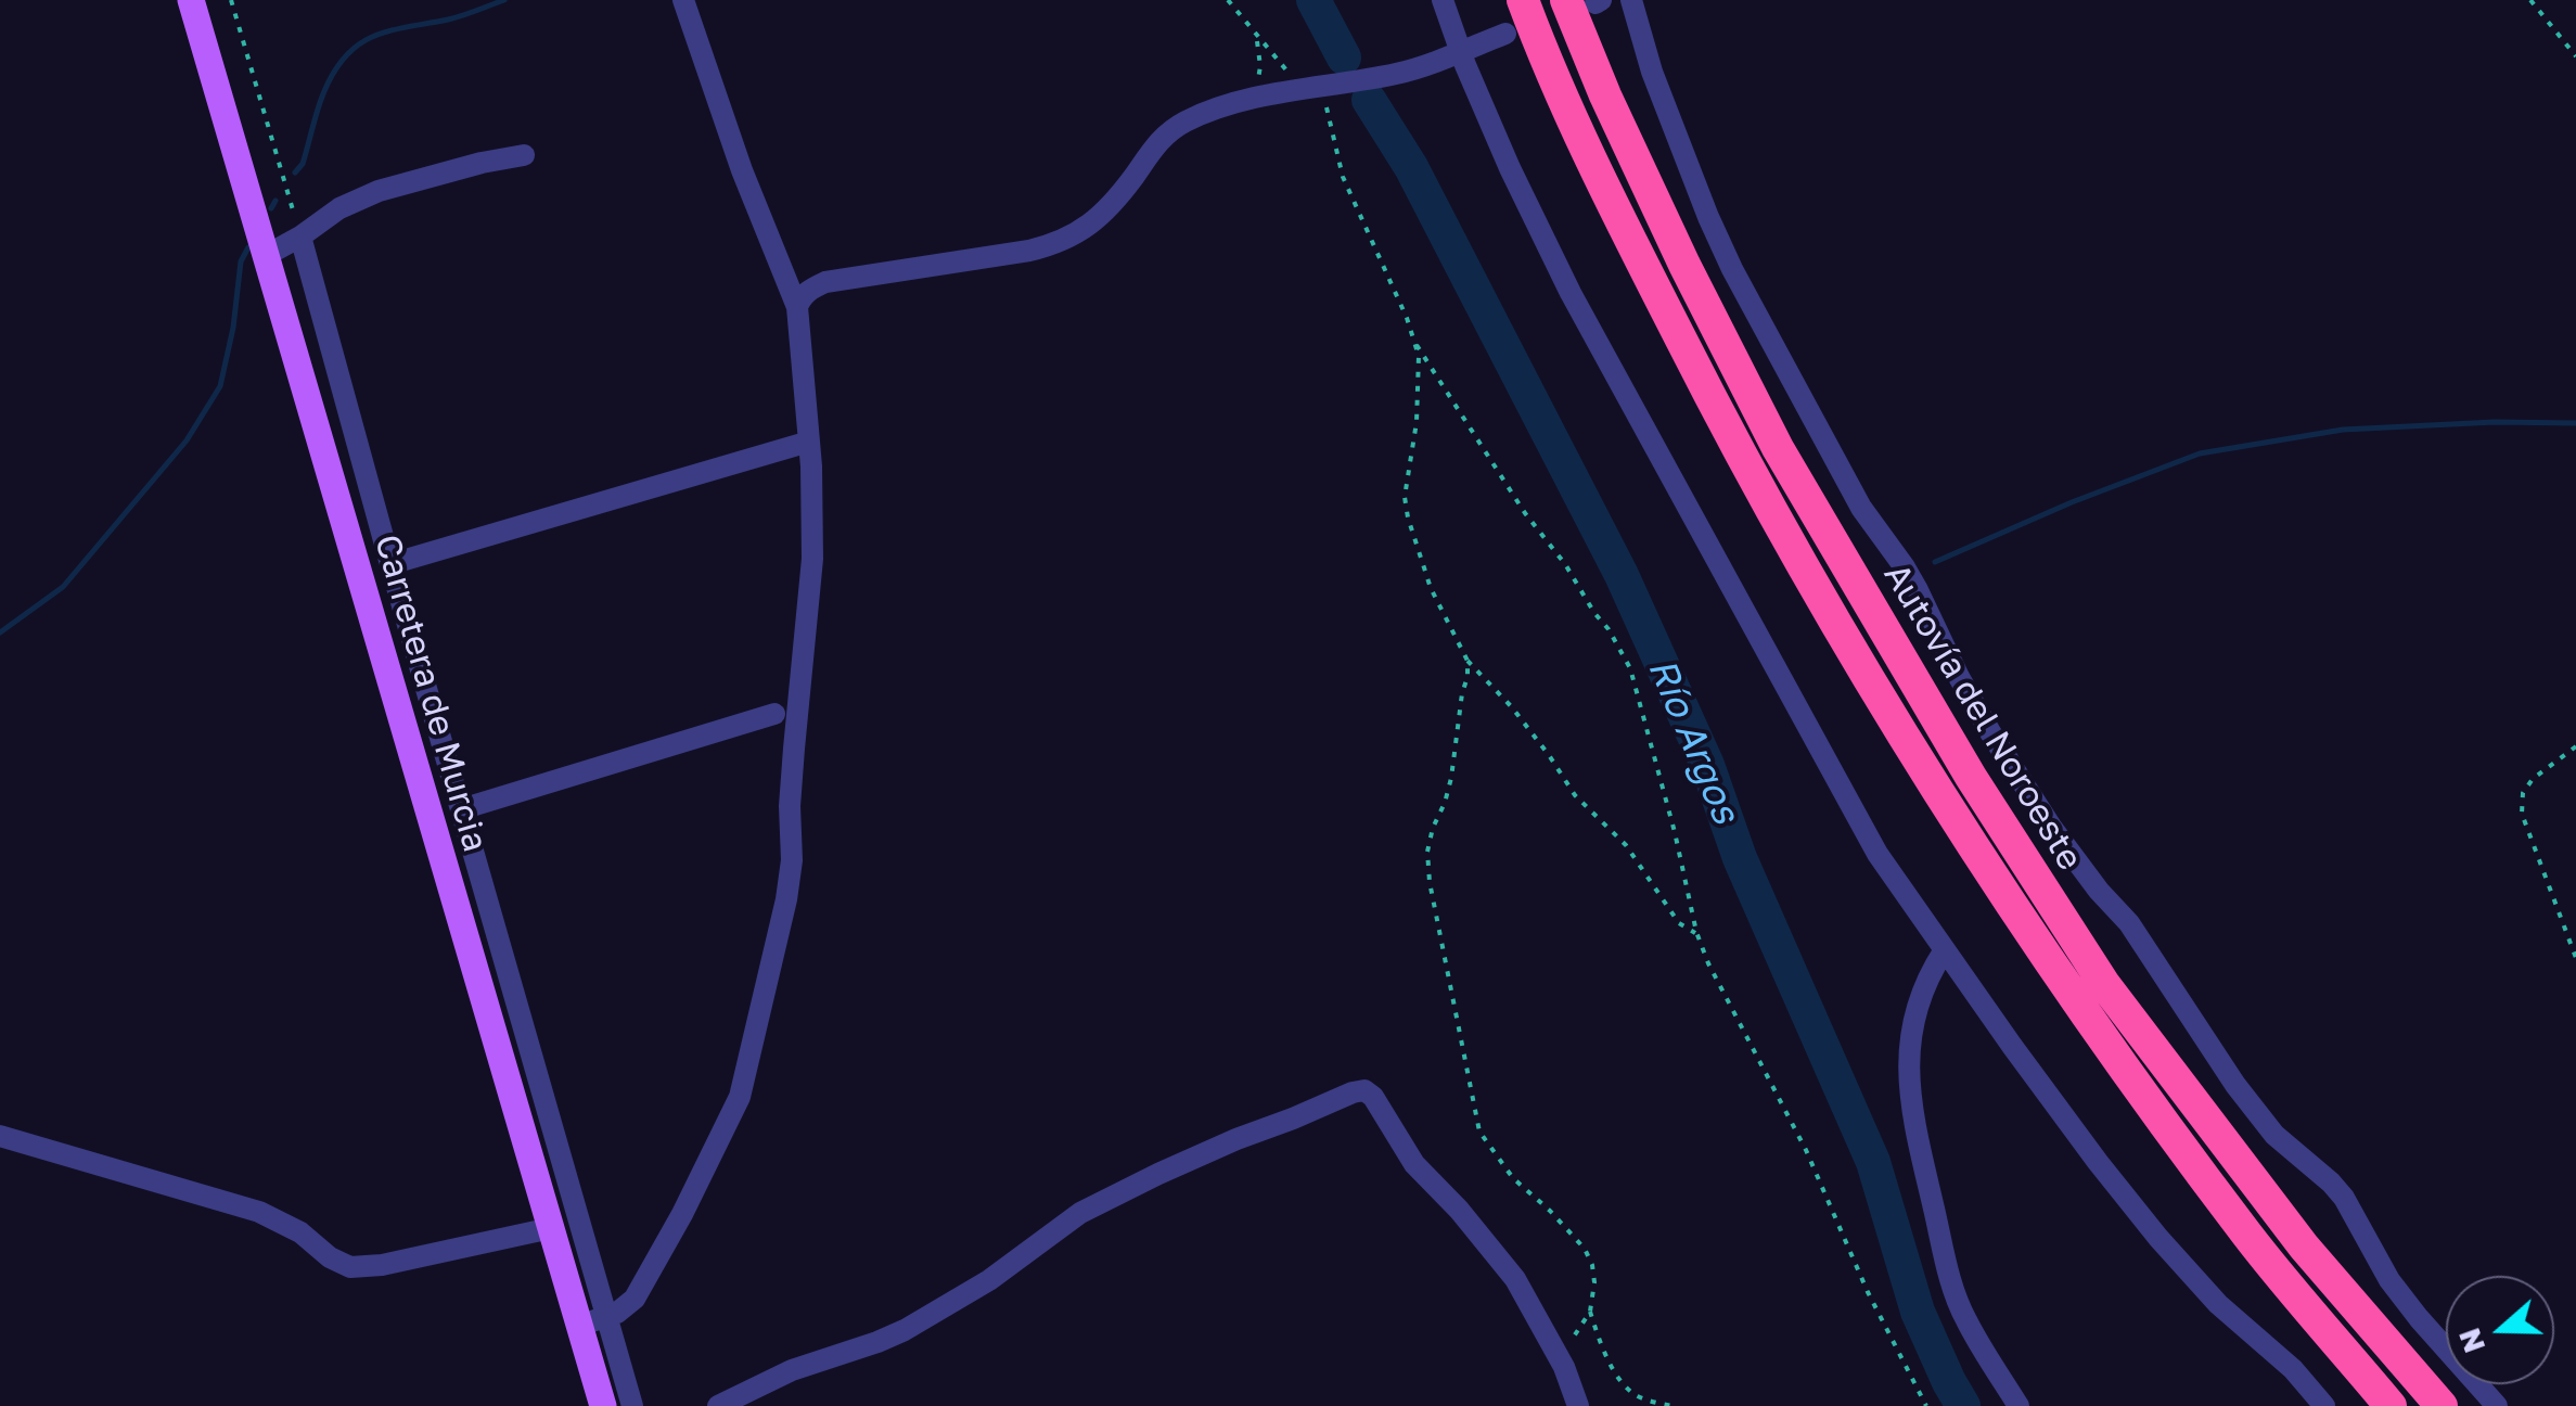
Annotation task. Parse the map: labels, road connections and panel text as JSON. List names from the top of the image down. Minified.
{"streets":{"highway":["Autovía del Noroeste"],"main road":["Carretera de Murcia"]},"water":["Río Argos"],"north":"left"}
